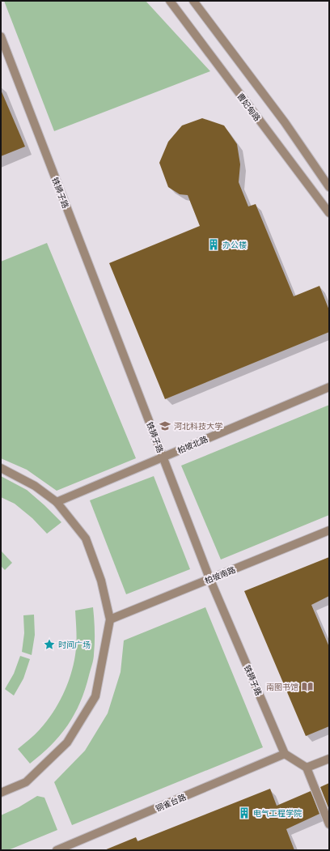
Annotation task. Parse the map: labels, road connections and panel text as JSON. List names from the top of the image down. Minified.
{"streets":{"lane":["曹妃甸路","铁狮子路","柏坡北路","柏坡南路","铜雀台路"]},"crossings":[["铁狮子路","柏坡北路"],["铁狮子路","柏坡南路"],["铁狮子路","铜雀台路"]],"places":{"building":["办公楼","电气工程学院"],"school or university":["河北科技大学"],"place":["时间广场"],"library":["南图书馆"]}}
